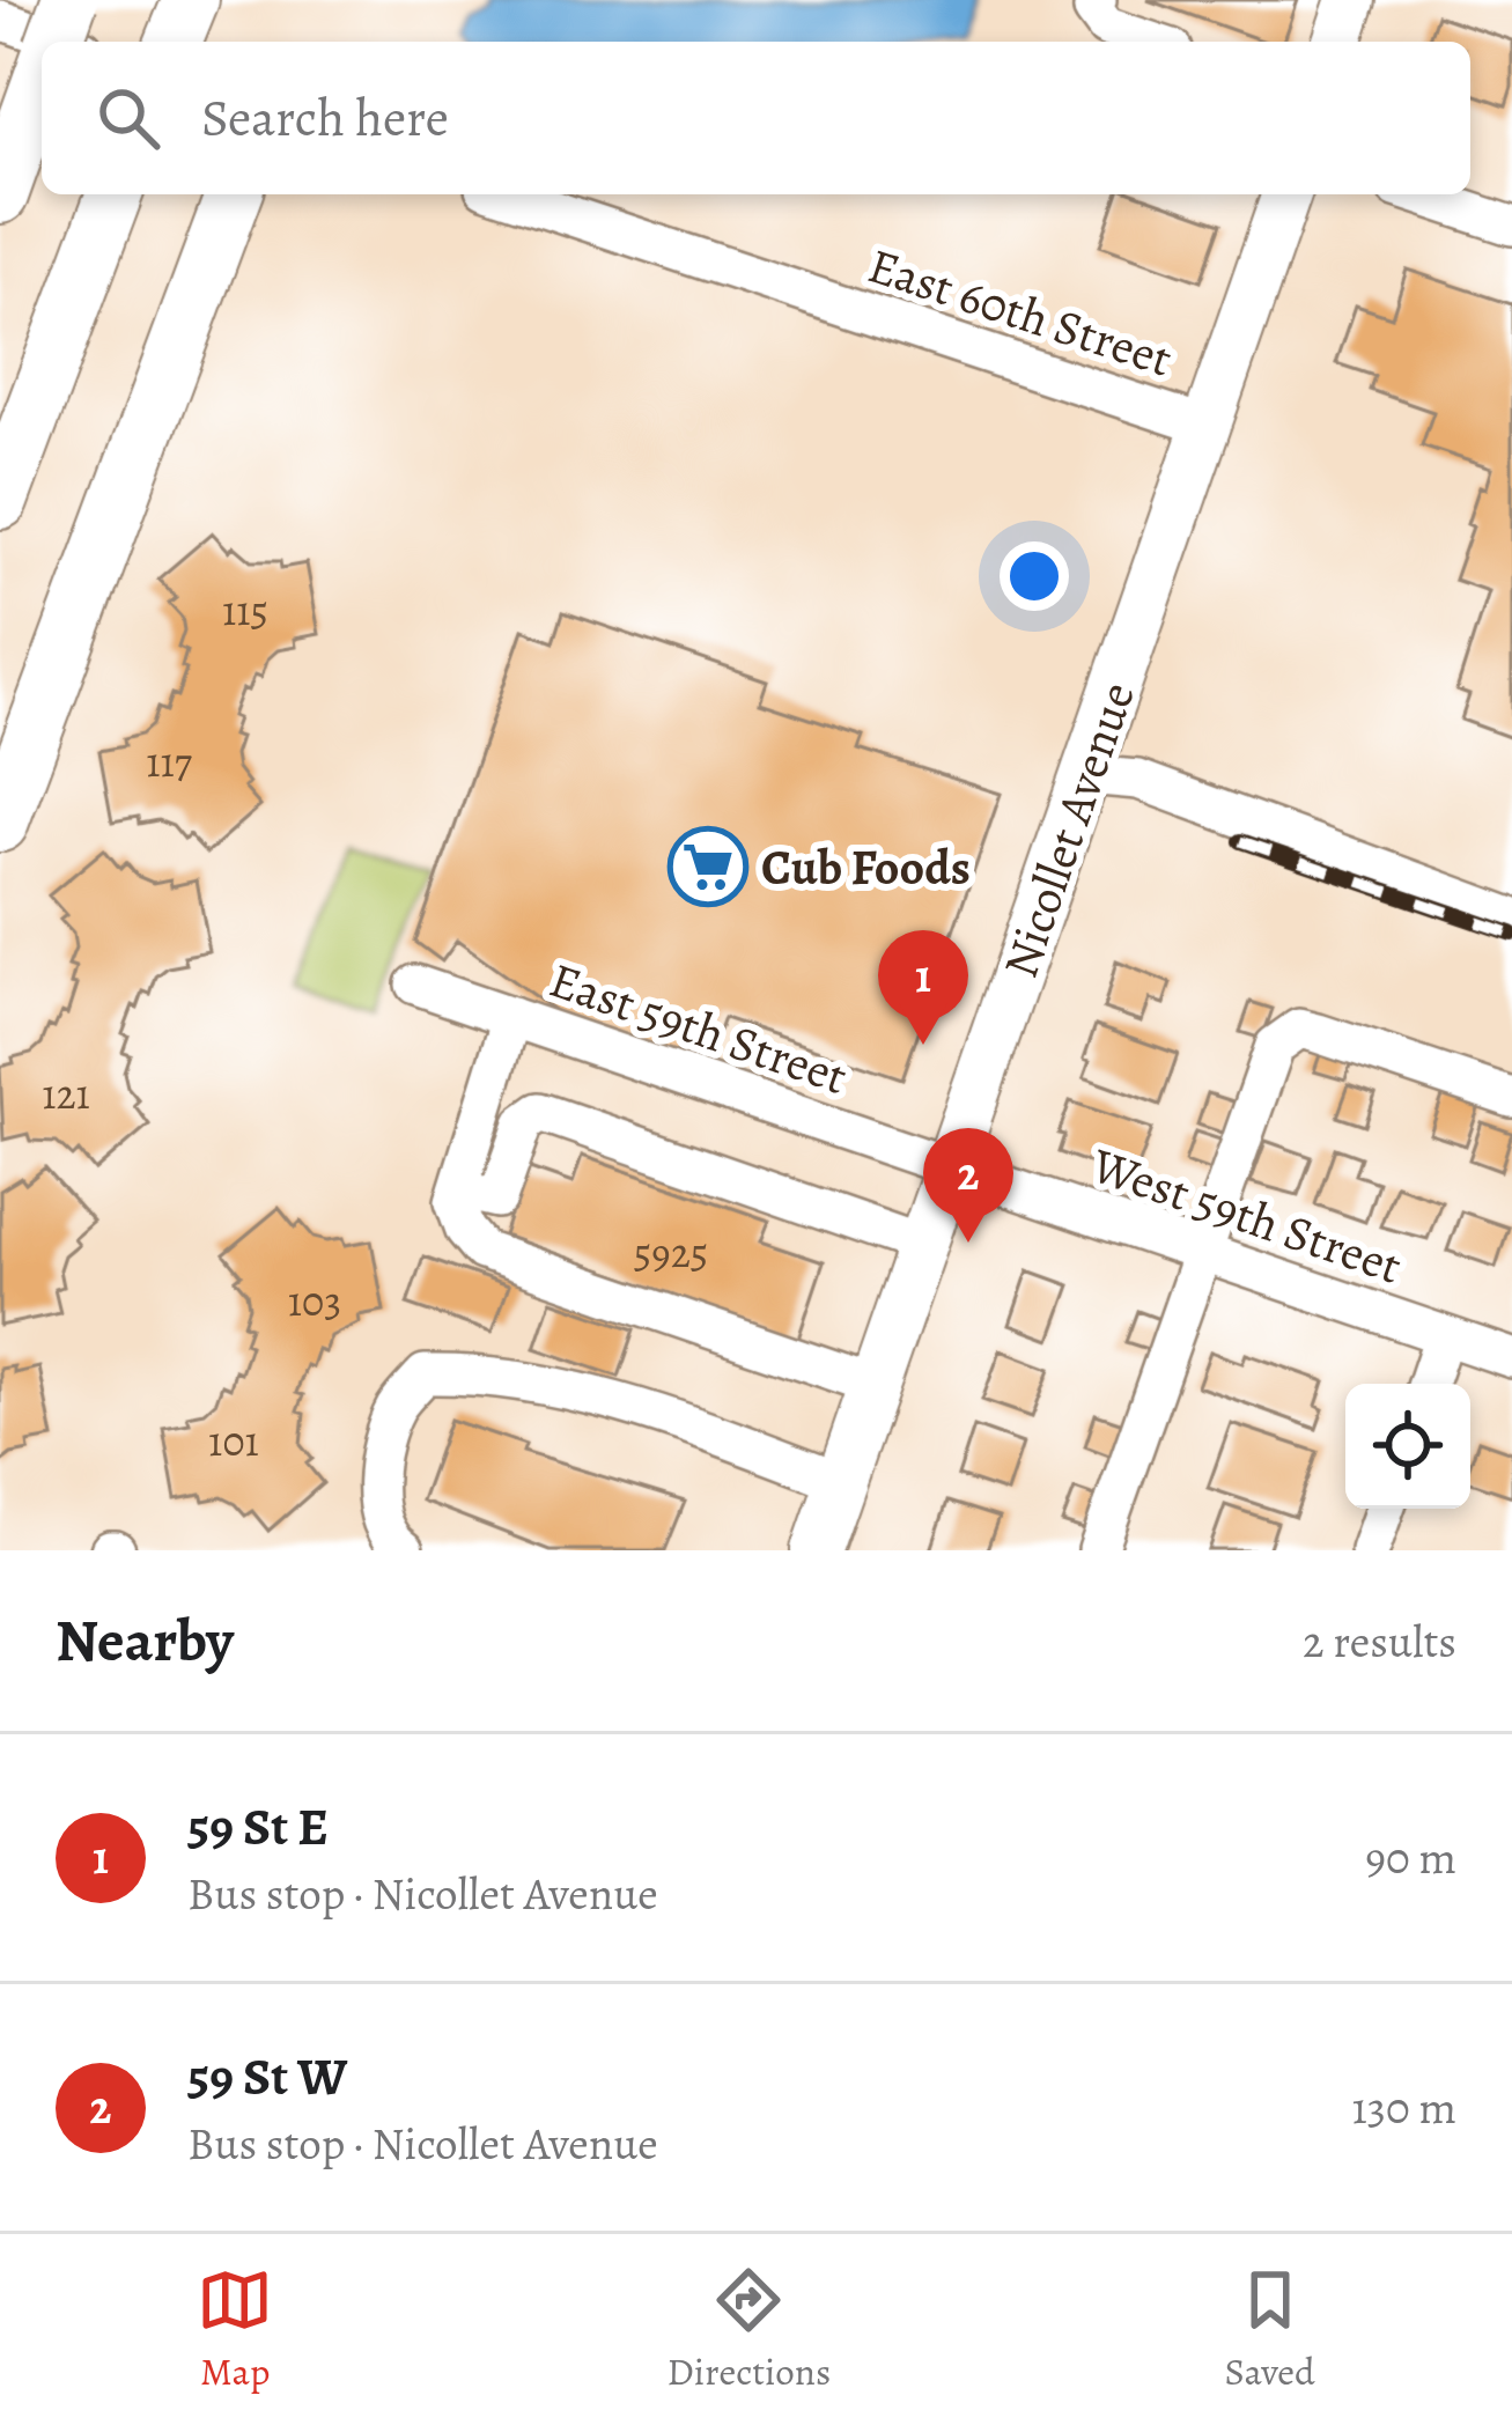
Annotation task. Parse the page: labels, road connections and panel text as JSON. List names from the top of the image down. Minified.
{"streets":{"main road":["Nicollet Avenue"],"street":["East 60th Street","East 59th Street","West 59th Street"]},"crossings":[["East 60th Street","Nicollet Avenue"],["Nicollet Avenue","East 59th Street"],["Nicollet Avenue","West 59th Street"],["East 59th Street","West 59th Street"]],"places":{"supermarket":["Cub Foods"]},"house_numbers":["115","117","121","5925","103","101"],"page":{"search":"Search here","pins":["1","2"],"heading":["Nearby","2 results"],"list":[{"mark":"1","name":"59 St E","note":"Bus stop · Nicollet Avenue","value":"90 m"},{"mark":"2","name":"59 St W","note":"Bus stop · Nicollet Avenue","value":"130 m"}],"nav":["Map","Directions","Saved"]}}
